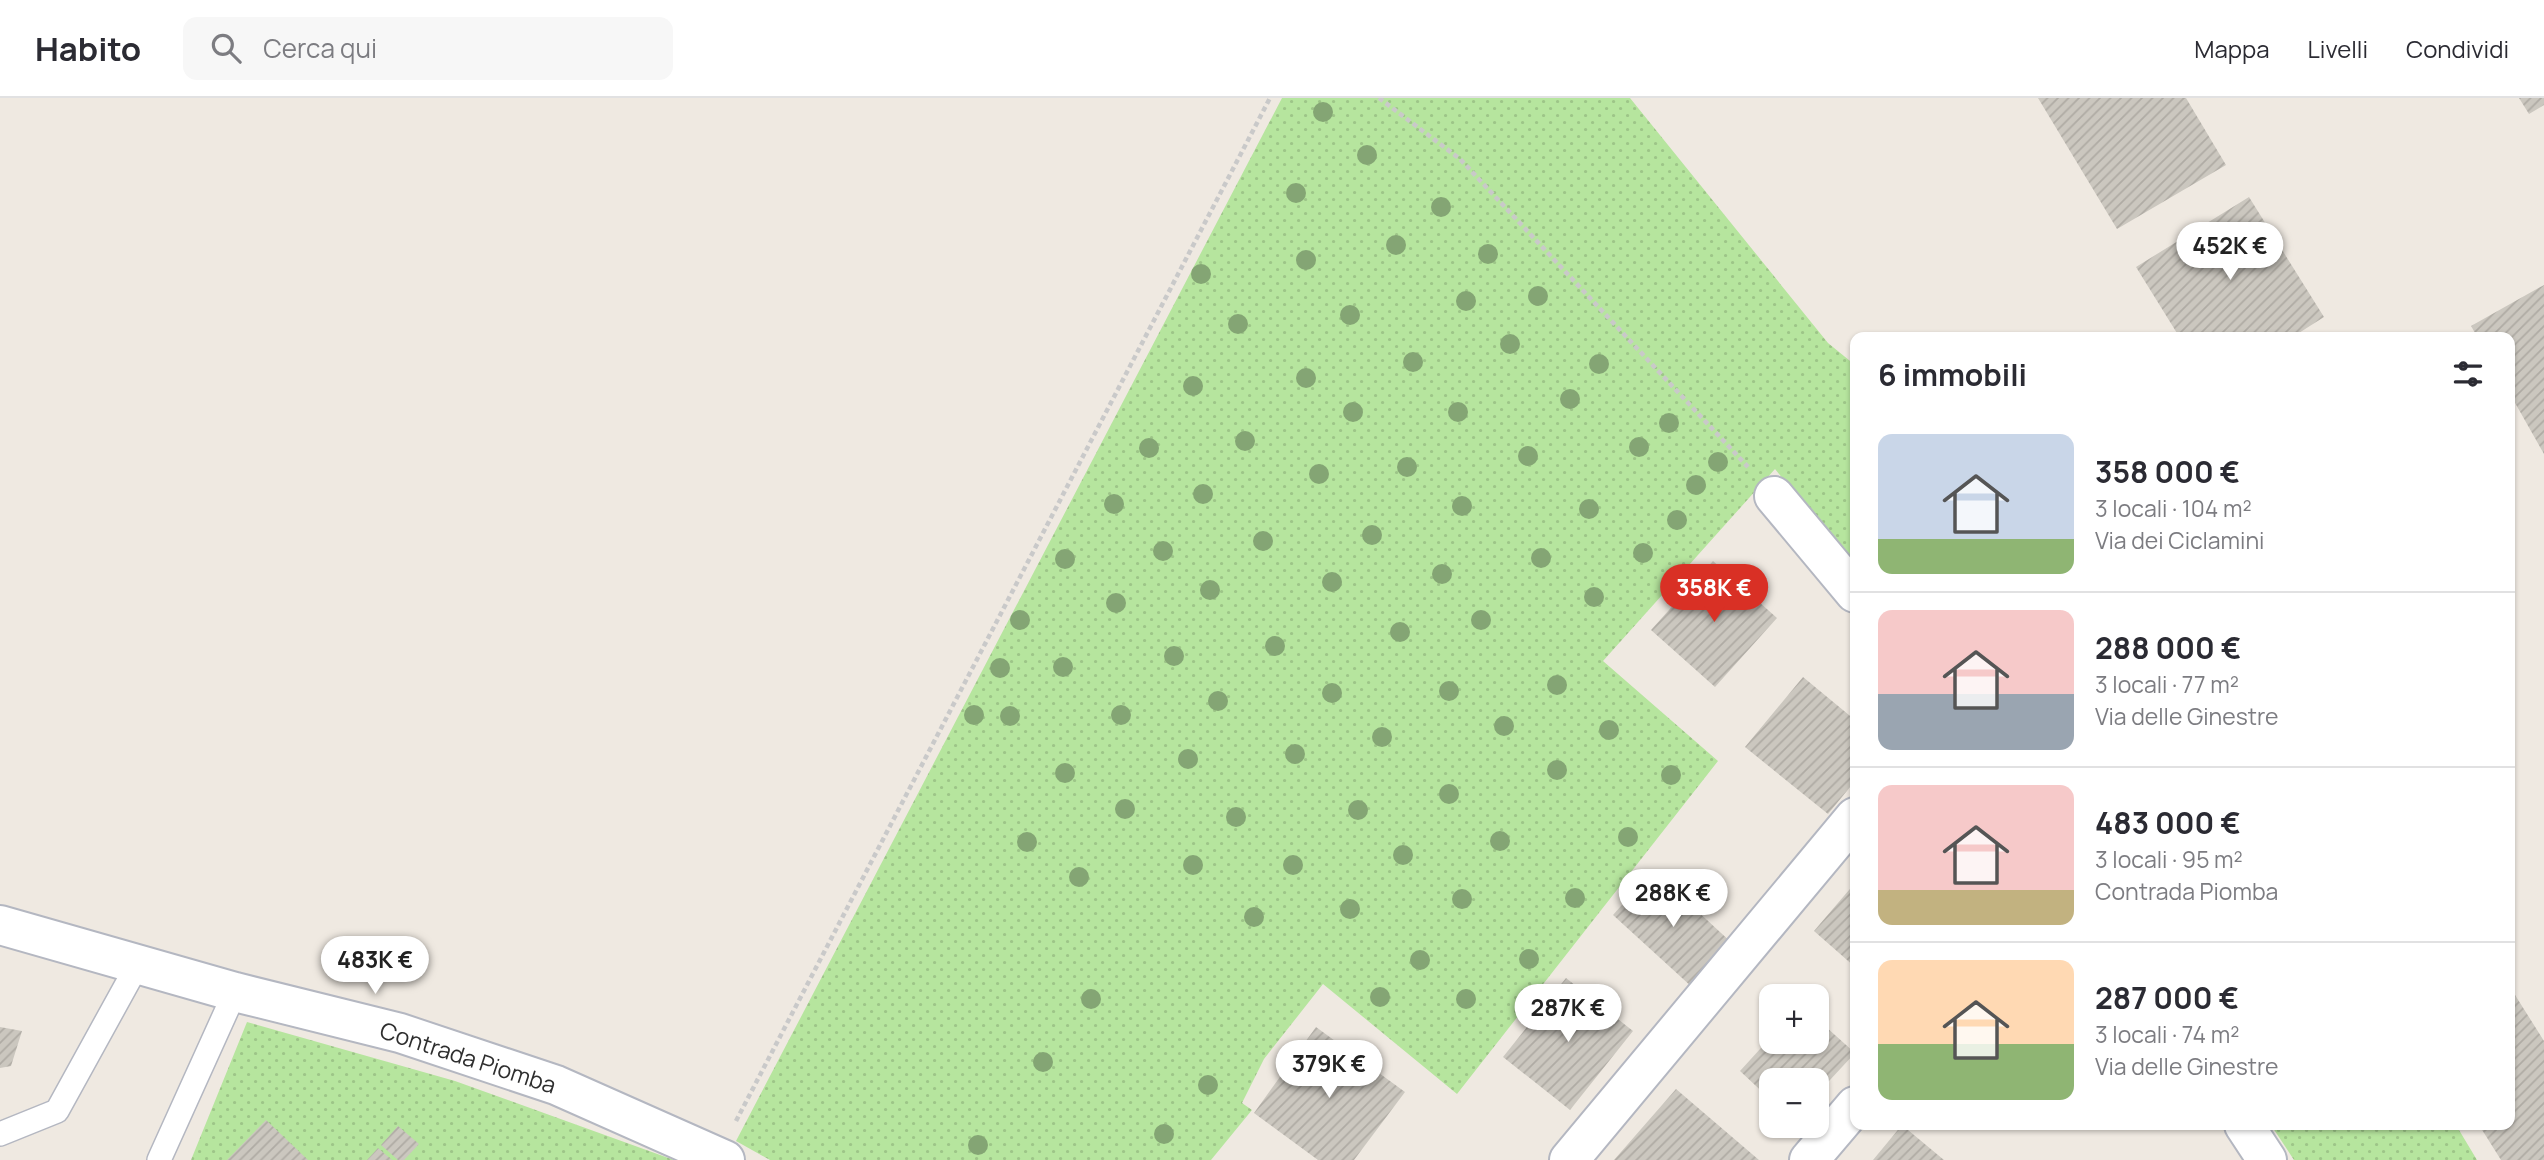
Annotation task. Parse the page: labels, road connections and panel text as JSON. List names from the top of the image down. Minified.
{"streets":{"street":["Contrada Piomba"]},"page":{"header":"Habito","search":"Cerca qui","nav":["Mappa","Livelli","Condividi"],"price":["452K €","358K €","288K €","483K €","287K €","379K €"],"heading":"6 immobili","list":[{"name":"358 000 €","note":"3 locali · 104 m² · Via dei Ciclamini"},{"name":"288 000 €","note":"3 locali · 77 m² · Via delle Ginestre"},{"name":"483 000 €","note":"3 locali · 95 m² · Contrada Piomba"},{"name":"287 000 €","note":"3 locali · 74 m² · Via delle Ginestre"}],"map_buttons":["+","−"]}}
